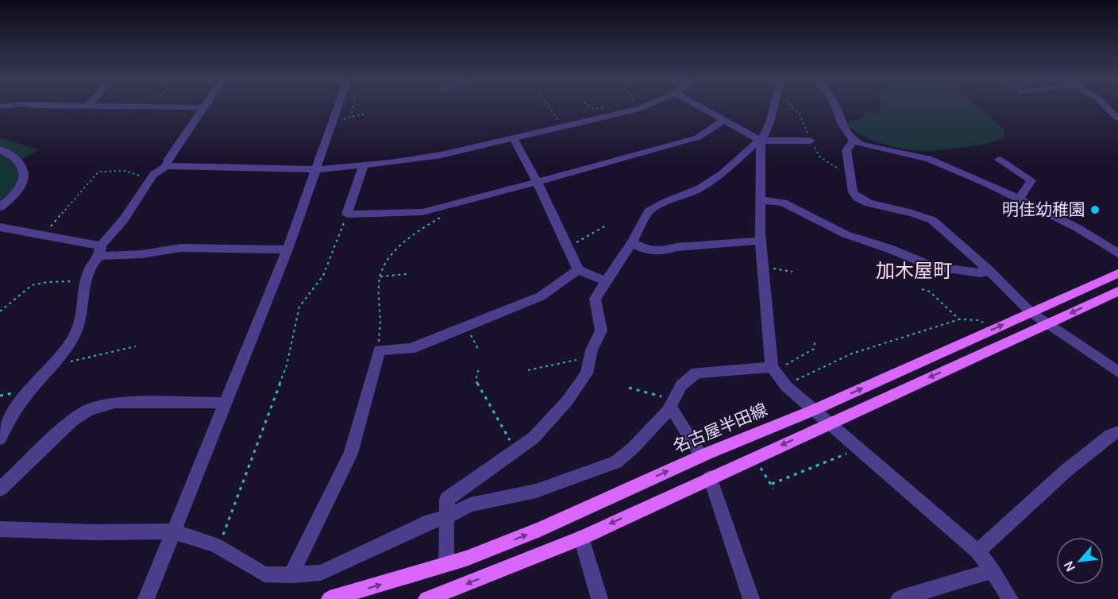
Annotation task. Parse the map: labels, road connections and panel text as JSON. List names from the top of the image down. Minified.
{"streets":{"main road":["名古屋半田線"]},"districts":["加木屋町"],"places":["明佳幼稚園"],"north":"bottom left"}
